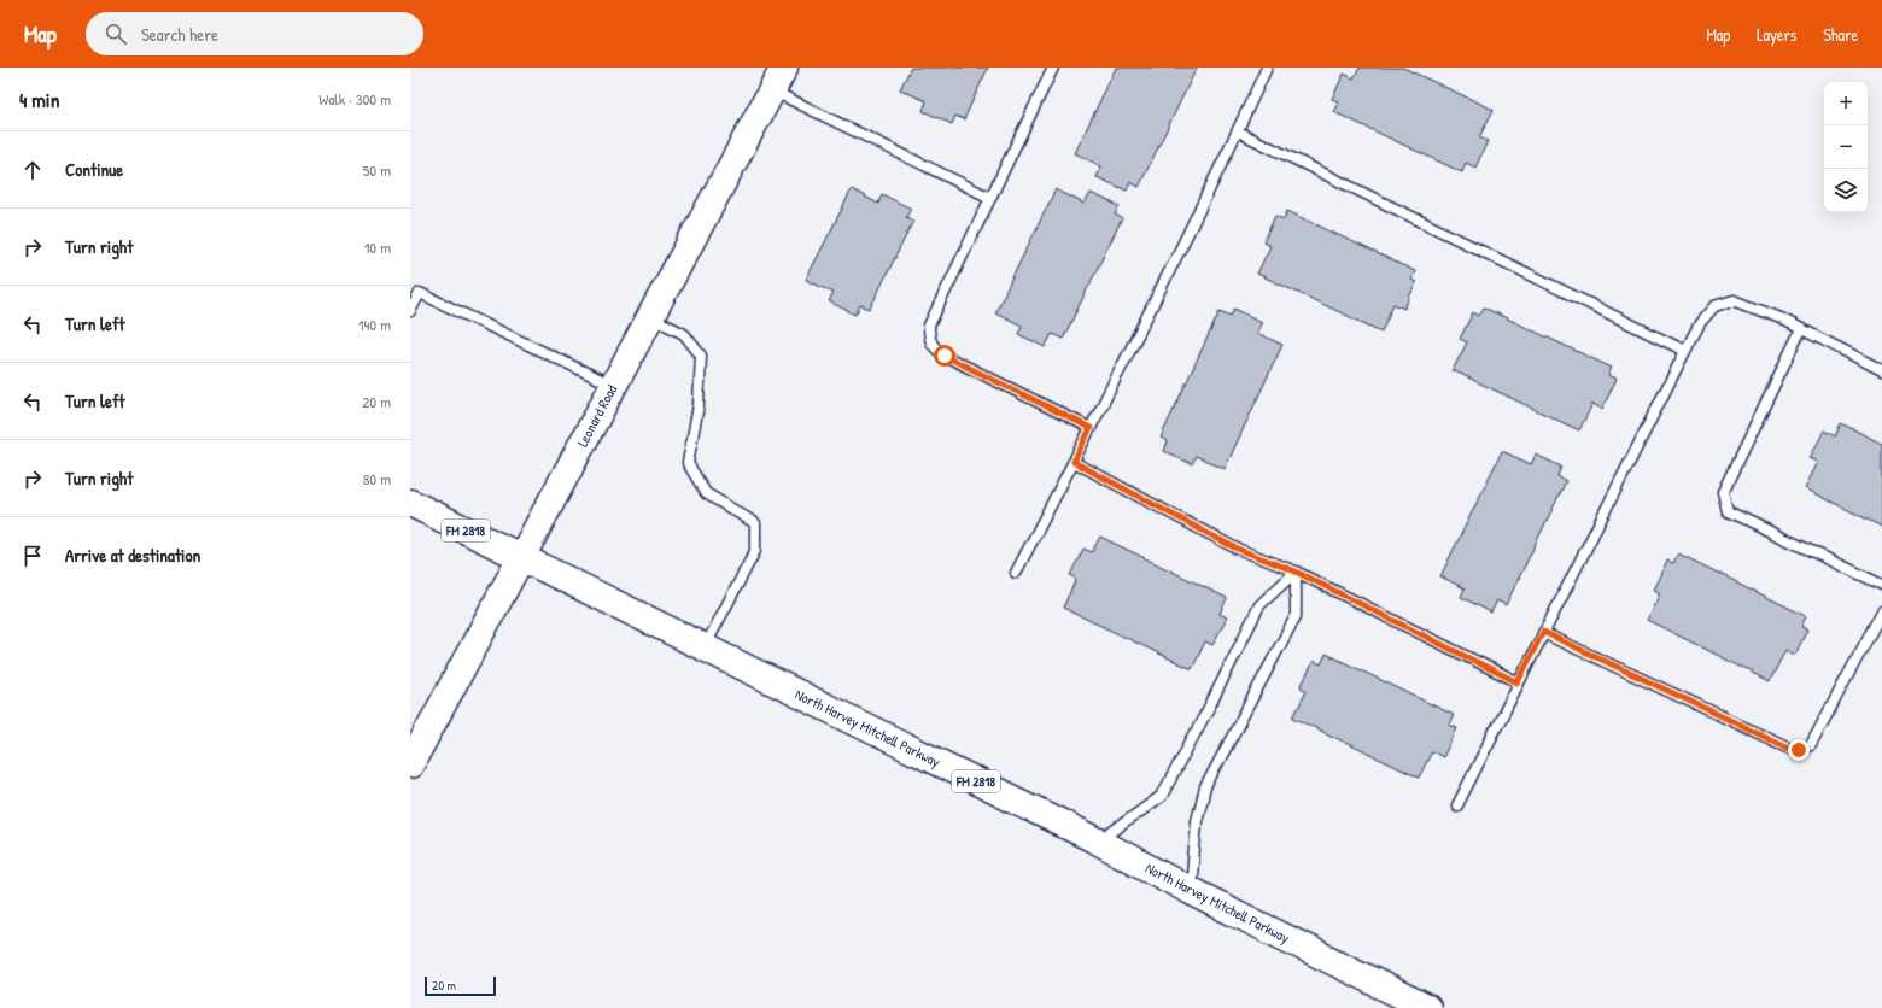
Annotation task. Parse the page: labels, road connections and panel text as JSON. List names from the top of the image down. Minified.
{"streets":{"main road":["Leonard Road","FM 2818","North Harvey Mitchell Parkway"]},"crossings":[["Leonard Road","North Harvey Mitchell Parkway"]],"scale_bar":"20 m","page":{"header":"Map","search":"Search here","nav":["Map","Layers","Share"],"heading":["4 min","Walk · 300 m"],"map_buttons":["+","−"],"list":[["Continue","50 m"],["Turn right","10 m"],["Turn left","140 m"],["Turn left","20 m"],["Turn right","80 m"],"Arrive at destination"],"scale":"20 m"}}
